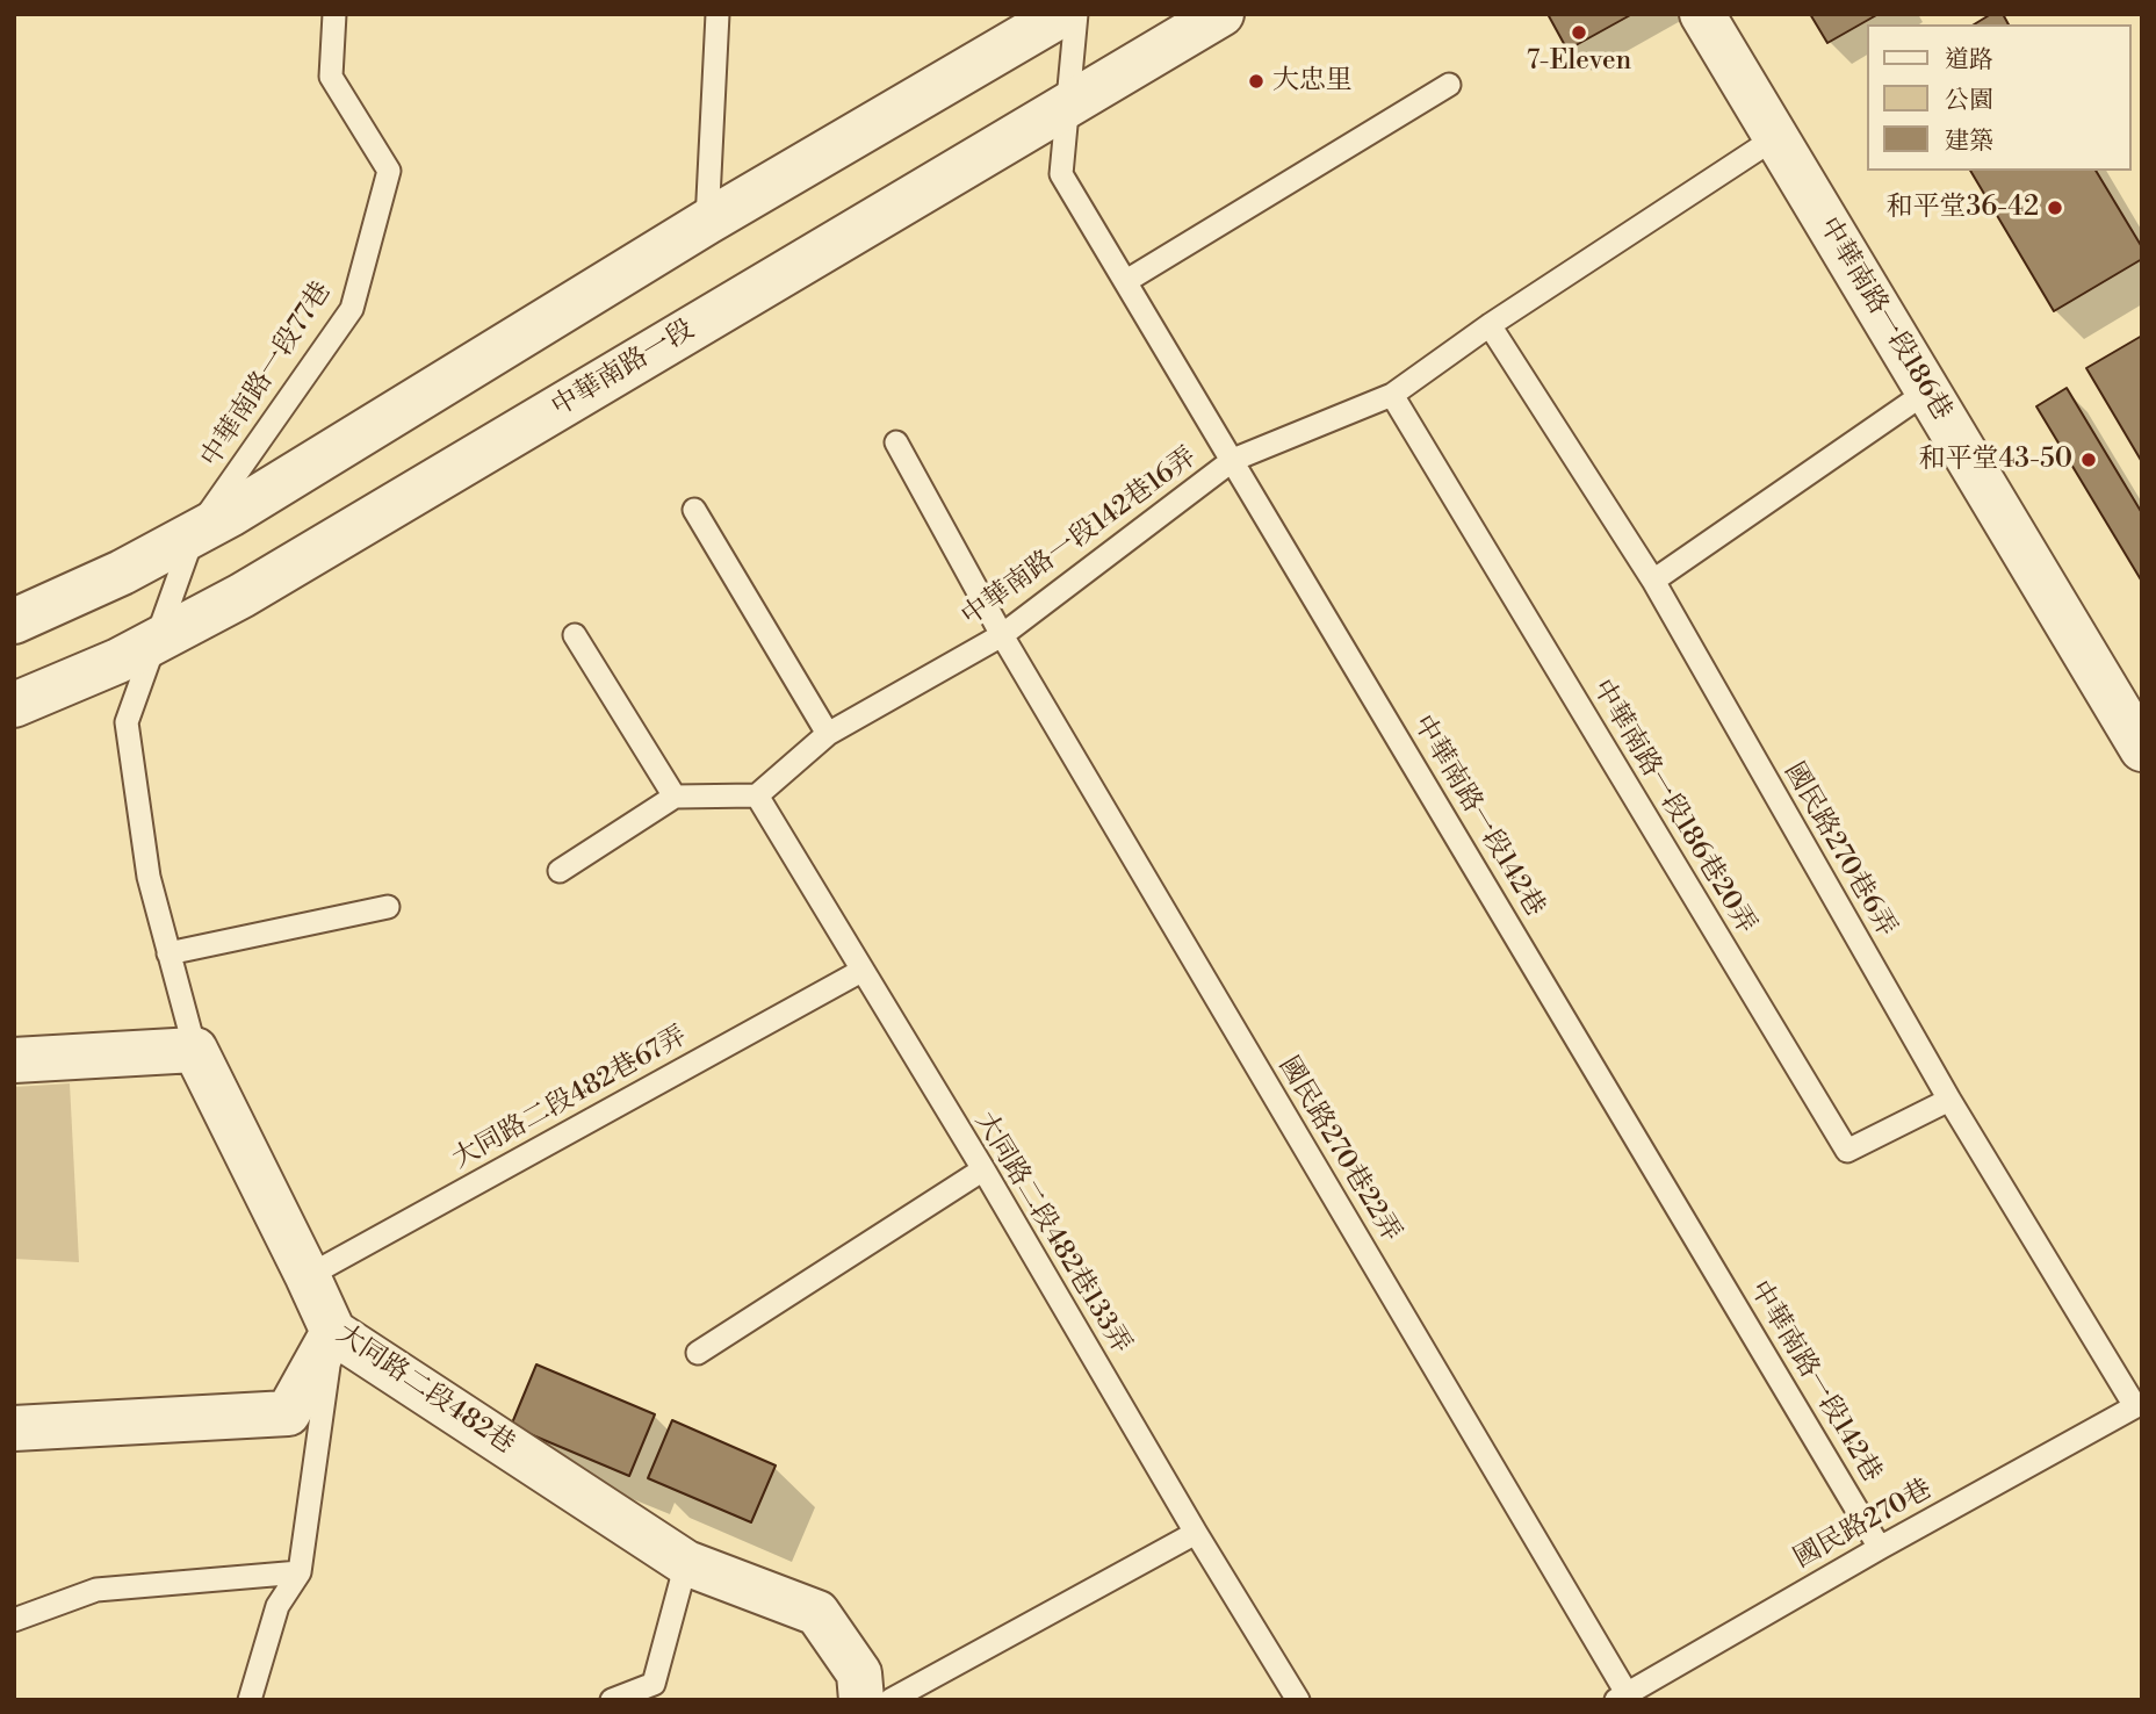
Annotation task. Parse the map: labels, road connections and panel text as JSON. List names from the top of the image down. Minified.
{"streets":{"street":["中華南路一段186巷","中華南路一段","大同路二段482巷"],"lane":["中華南路一段77巷","中華南路一段142巷16弄","中華南路一段186巷20弄","中華南路一段142巷","國民路270巷6弄","大同路二段482巷67弄","國民路270巷22弄","大同路二段482巷133弄","國民路270巷"]},"crossings":[["中華南路一段","中華南路一段77巷"],["中華南路一段","中華南路一段142巷"],["中華南路一段77巷","大同路二段482巷"],["中華南路一段142巷16弄","中華南路一段142巷"],["中華南路一段142巷16弄","國民路270巷22弄"],["中華南路一段142巷16弄","大同路二段482巷133弄"],["中華南路一段186巷20弄","國民路270巷6弄"],["中華南路一段142巷","國民路270巷"],["國民路270巷6弄","國民路270巷"],["大同路二段482巷67弄","大同路二段482巷133弄"],["大同路二段482巷67弄","大同路二段482巷"],["國民路270巷22弄","國民路270巷"]],"places":["7-Eleven","大忠里","和平堂36-42","和平堂43-50"],"legend":["道路","公園","建築"]}
